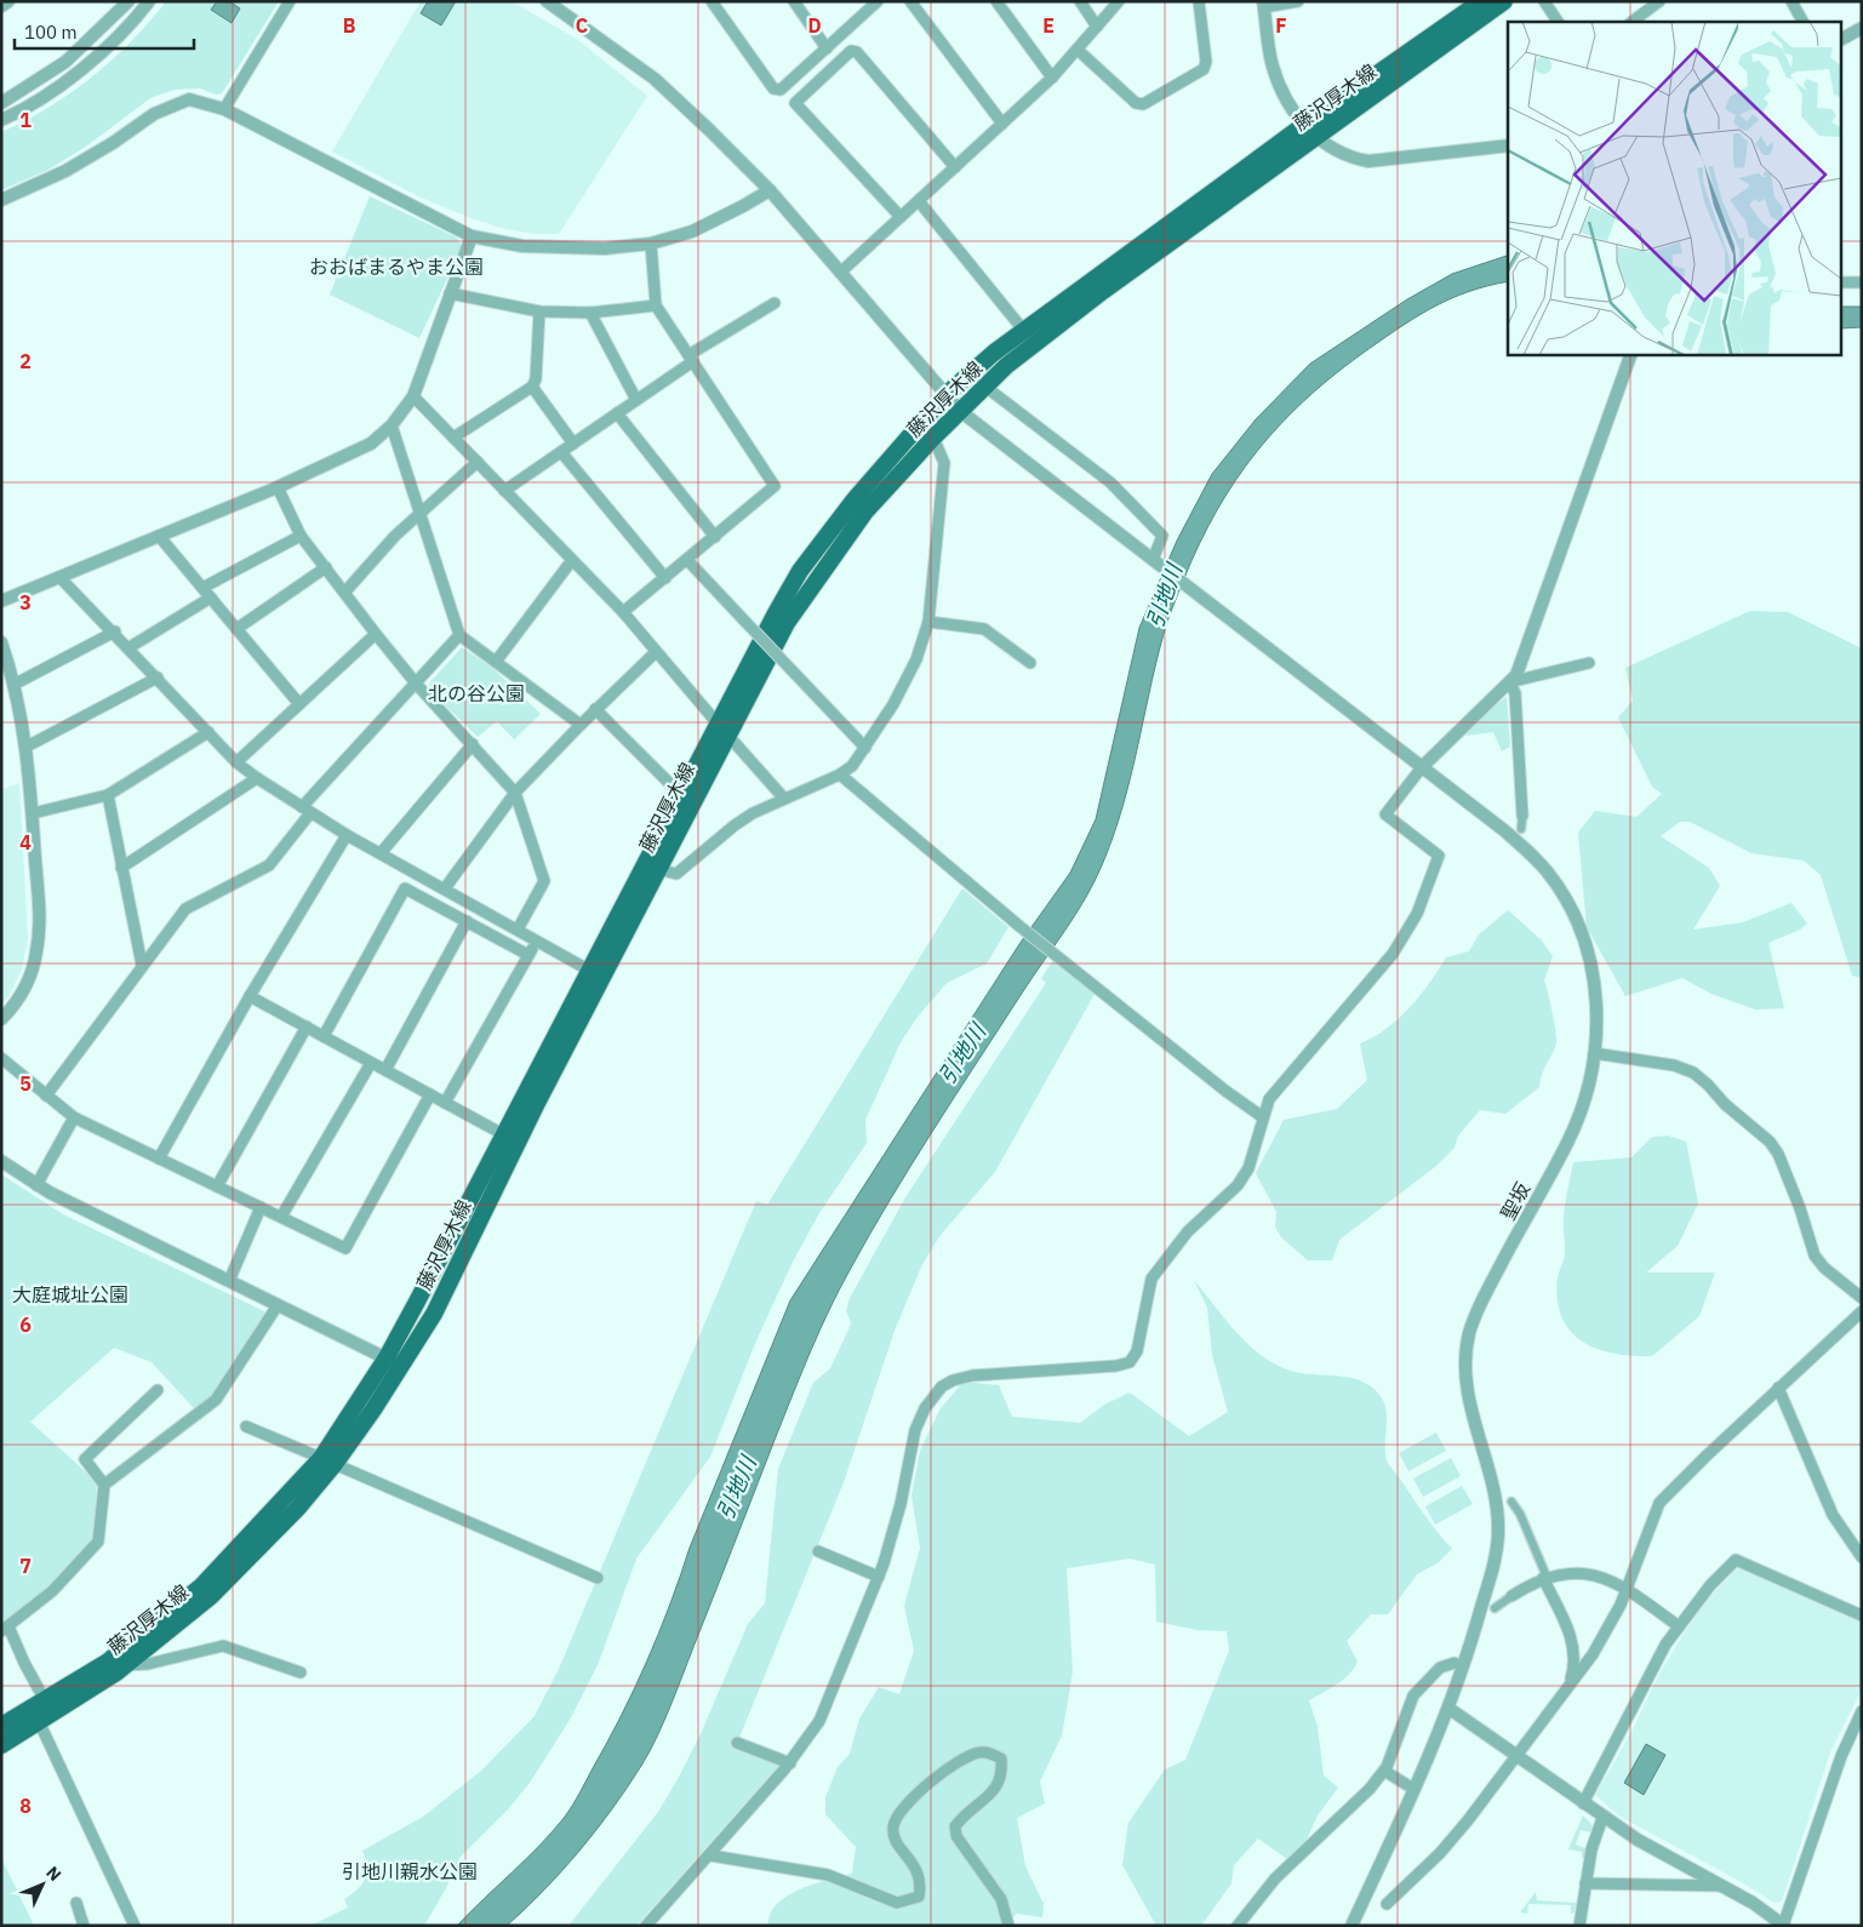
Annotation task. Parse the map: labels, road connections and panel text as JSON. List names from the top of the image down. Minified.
{"streets":{"main road":["藤沢厚木線"],"street":["聖坂"]},"crossings":[["藤沢厚木線","聖坂"]],"water":["引地川"],"parks":["おおばまるやま公園","北の谷公園","大庭城址公園","引地川親水公園"],"scale_bar":"100 m","north":"top right","grid":{"columns":["B","C","D","E","F"],"rows":["1","2","3","4","5","6","7","8"]}}
